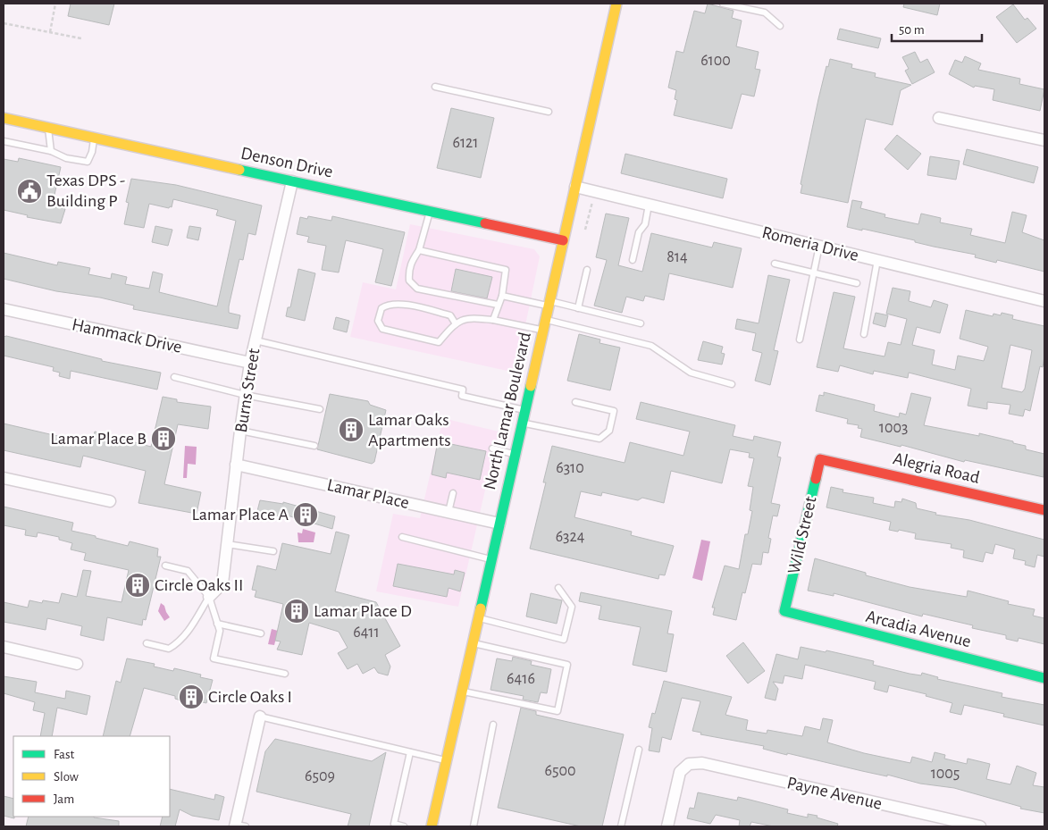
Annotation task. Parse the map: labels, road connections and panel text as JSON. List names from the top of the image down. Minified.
{"streets":{"street":["Denson Drive","Romeria Drive","Hammack Drive","Burns Street","North Lamar Boulevard","Alegria Road","Lamar Place","Wild Street","Arcadia Avenue","Payne Avenue"]},"crossings":[["Denson Drive","Burns Street"],["Denson Drive","North Lamar Boulevard"],["Romeria Drive","North Lamar Boulevard"],["Hammack Drive","Burns Street"],["Burns Street","Lamar Place"],["North Lamar Boulevard","Lamar Place"],["Alegria Road","Wild Street"],["Wild Street","Arcadia Avenue"]],"places":{"public building":["Texas DPS - Building P"],"building":["Lamar Oaks Apartments","Lamar Place B","Lamar Place A","Circle Oaks II","Lamar Place D","Circle Oaks I"]},"house_numbers":["6100","6121","814","1003","6310","6324","6411","6416","6500","1005","6509"],"legend":["Fast","Slow","Jam"],"scale_bar":"50 m"}
